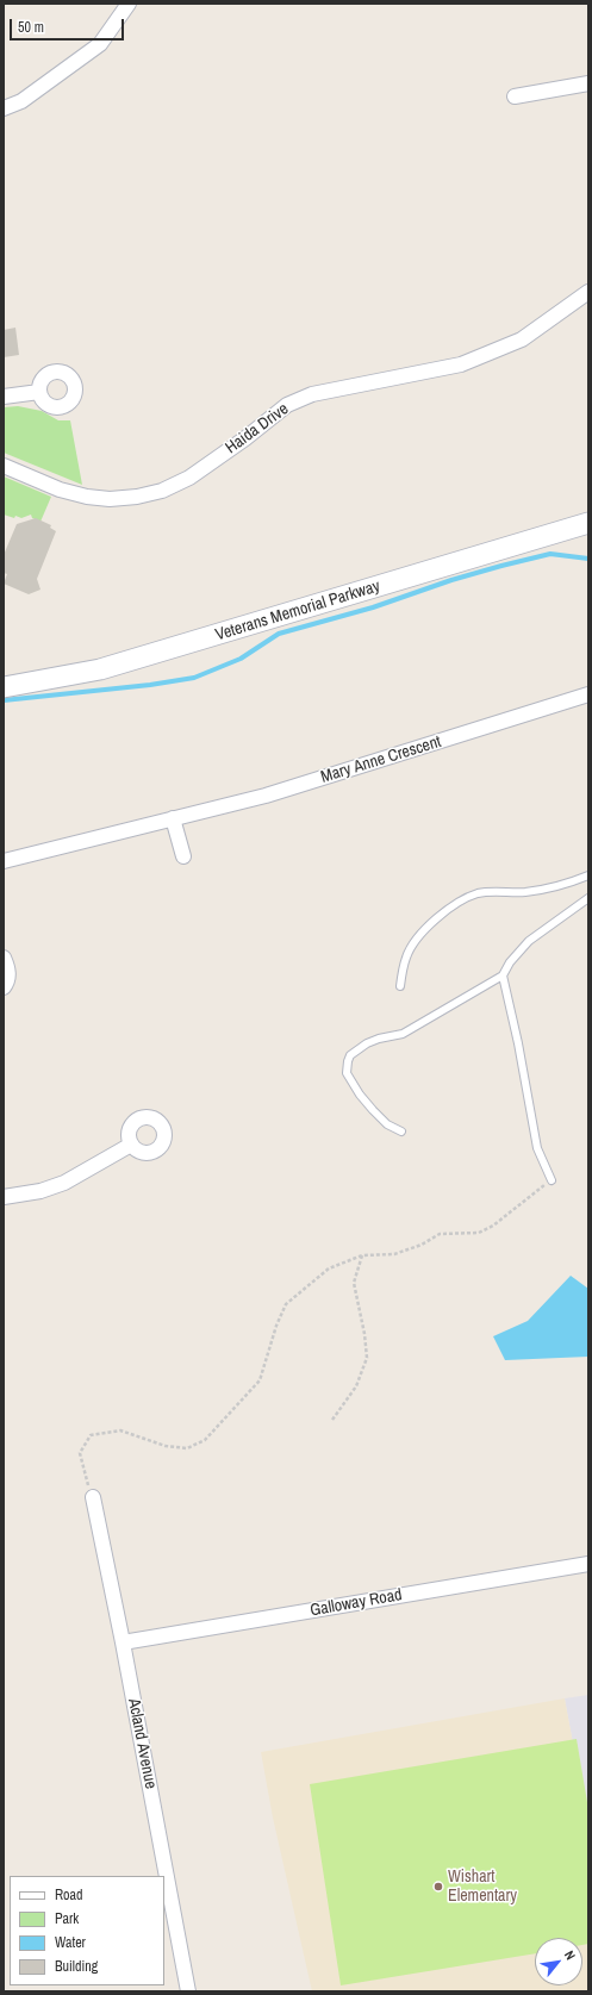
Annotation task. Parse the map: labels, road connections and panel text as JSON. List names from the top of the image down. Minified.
{"streets":{"main road":["Veterans Memorial Parkway"],"street":["Haida Drive","Mary Anne Crescent","Galloway Road","Acland Avenue"]},"crossings":[["Galloway Road","Acland Avenue"]],"places":["Wishart Elementary"],"legend":["Road","Park","Water","Building"],"scale_bar":"50 m","north":"top right"}
